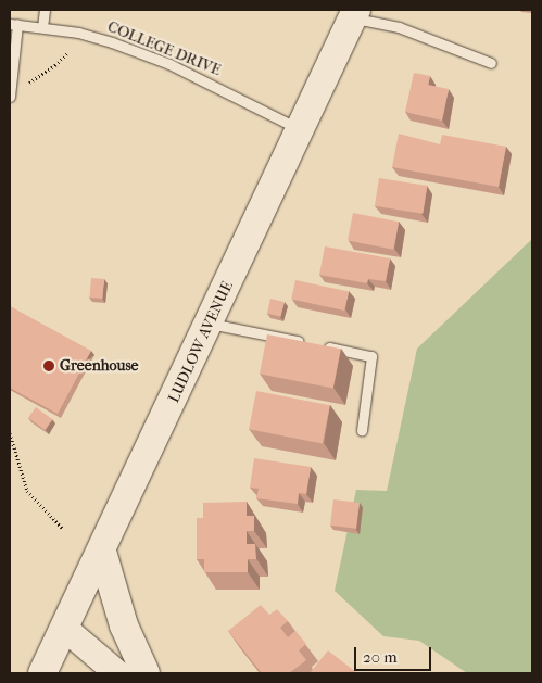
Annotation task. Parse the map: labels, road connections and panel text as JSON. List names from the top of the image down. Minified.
{"streets":{"main road":["LUDLOW AVENUE"],"lane":["COLLEGE DRIVE"]},"crossings":[["COLLEGE DRIVE","LUDLOW AVENUE"]],"places":["Greenhouse"],"scale_bar":"20 m"}
